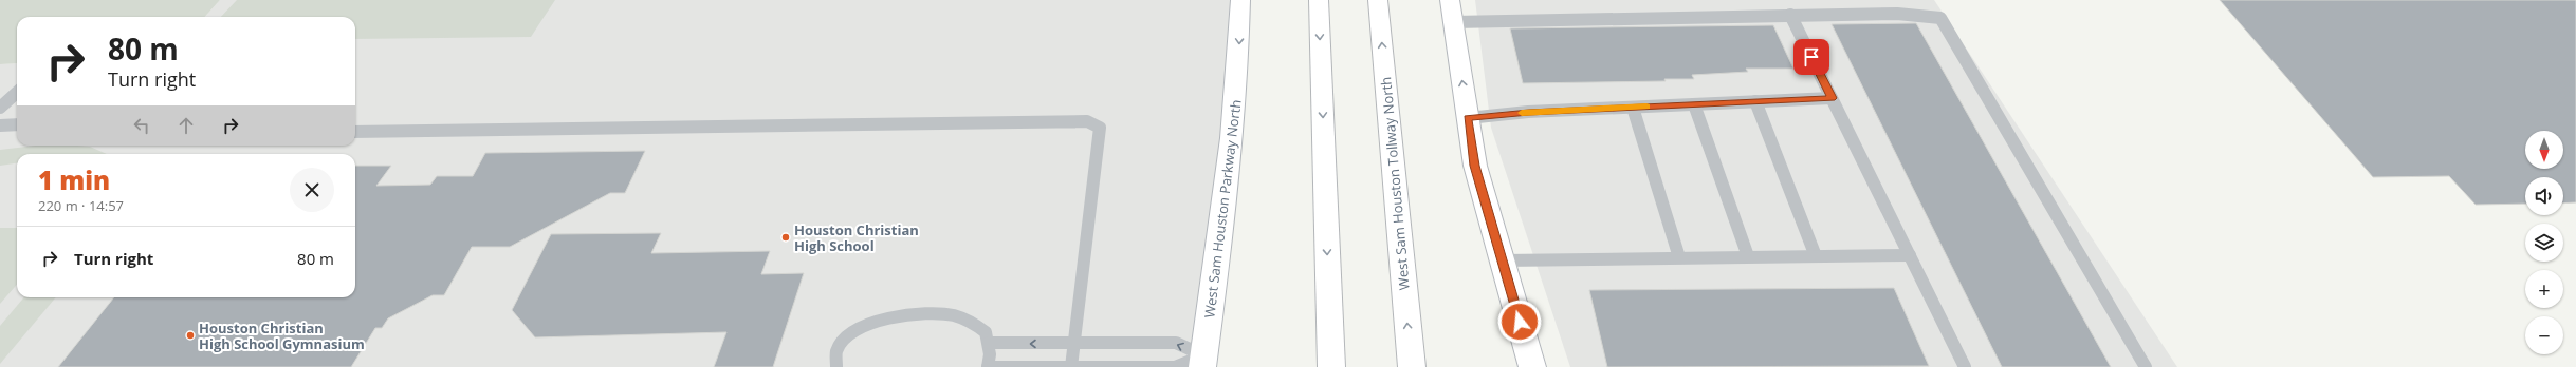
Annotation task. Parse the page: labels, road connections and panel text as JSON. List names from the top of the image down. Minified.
{"streets":{"main road":["West Sam Houston Tollway North","West Sam Houston Parkway North"]},"places":["Houston Christian High School","Houston Christian High School Gymnasium"],"north":"bottom","page":{"turn":["80 m","Turn right"],"map_buttons":["+","−"],"heading":["1 min","220 m · 14:57"],"list":[{"name":"Turn right","value":"80 m"}]}}
